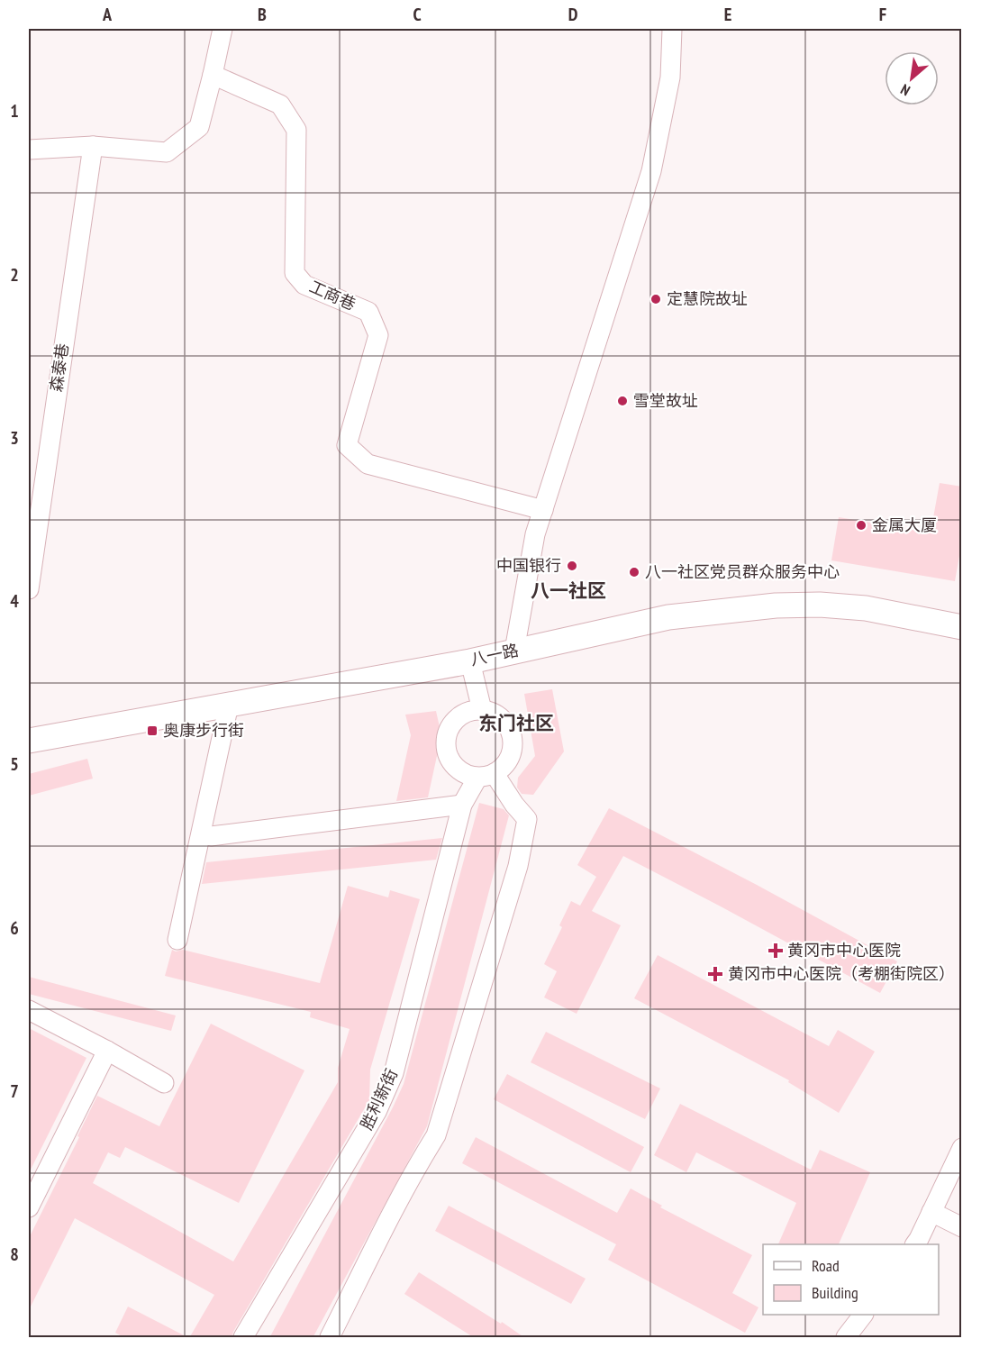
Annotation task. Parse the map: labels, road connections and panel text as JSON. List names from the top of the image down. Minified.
{"streets":{"main road":["八一路"],"street":["工商巷","森泰巷","胜利新街"]},"districts":["八一社区","东门社区"],"places":{"other":["定慧院故址","雪堂故址","金属大厦","中国银行","八一社区党员群众服务中心"],"transit":["奥康步行街"],"health":["黄冈市中心医院","黄冈市中心医院（考棚街院区）"]},"legend":["Road","Building"],"north":"bottom left","grid":{"columns":["A","B","C","D","E","F"],"rows":["1","2","3","4","5","6","7","8"]}}
